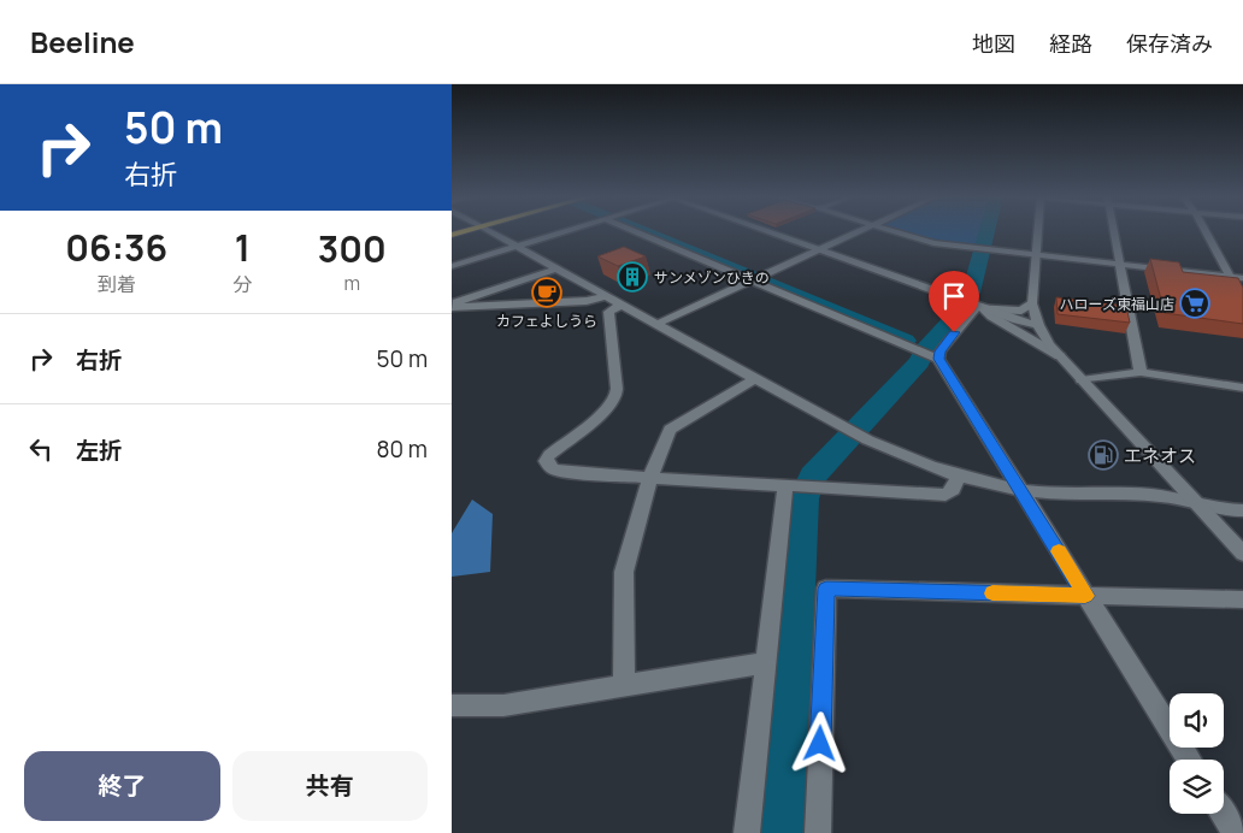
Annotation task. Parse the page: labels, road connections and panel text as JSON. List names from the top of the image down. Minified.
{"places":{"building":["サンメゾンひきの"],"cafe":["カフェよしうら"],"supermarket":["ハローズ東福山店"],"fuel station":["エネオス"]},"page":{"header":"Beeline","nav":["地図","経路","保存済み"],"turn":["50 m","右折"],"eta":["06:36","到着","1","分","300","m"],"list":[{"name":"右折","value":"50 m"},{"name":"左折","value":"80 m"}],"buttons":["終了","共有"]}}
